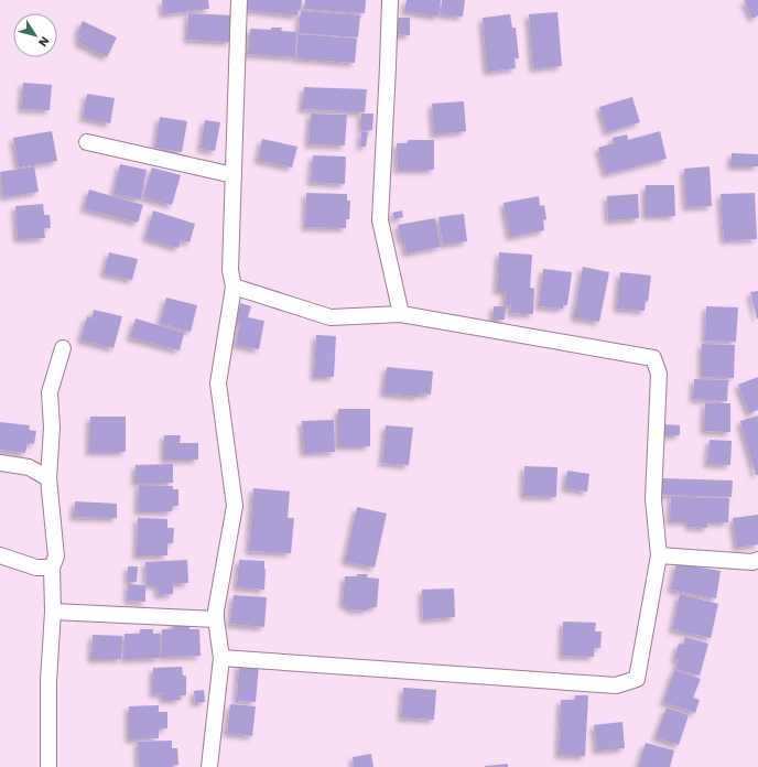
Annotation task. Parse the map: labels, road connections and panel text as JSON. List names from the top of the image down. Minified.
{"north":"bottom right"}
